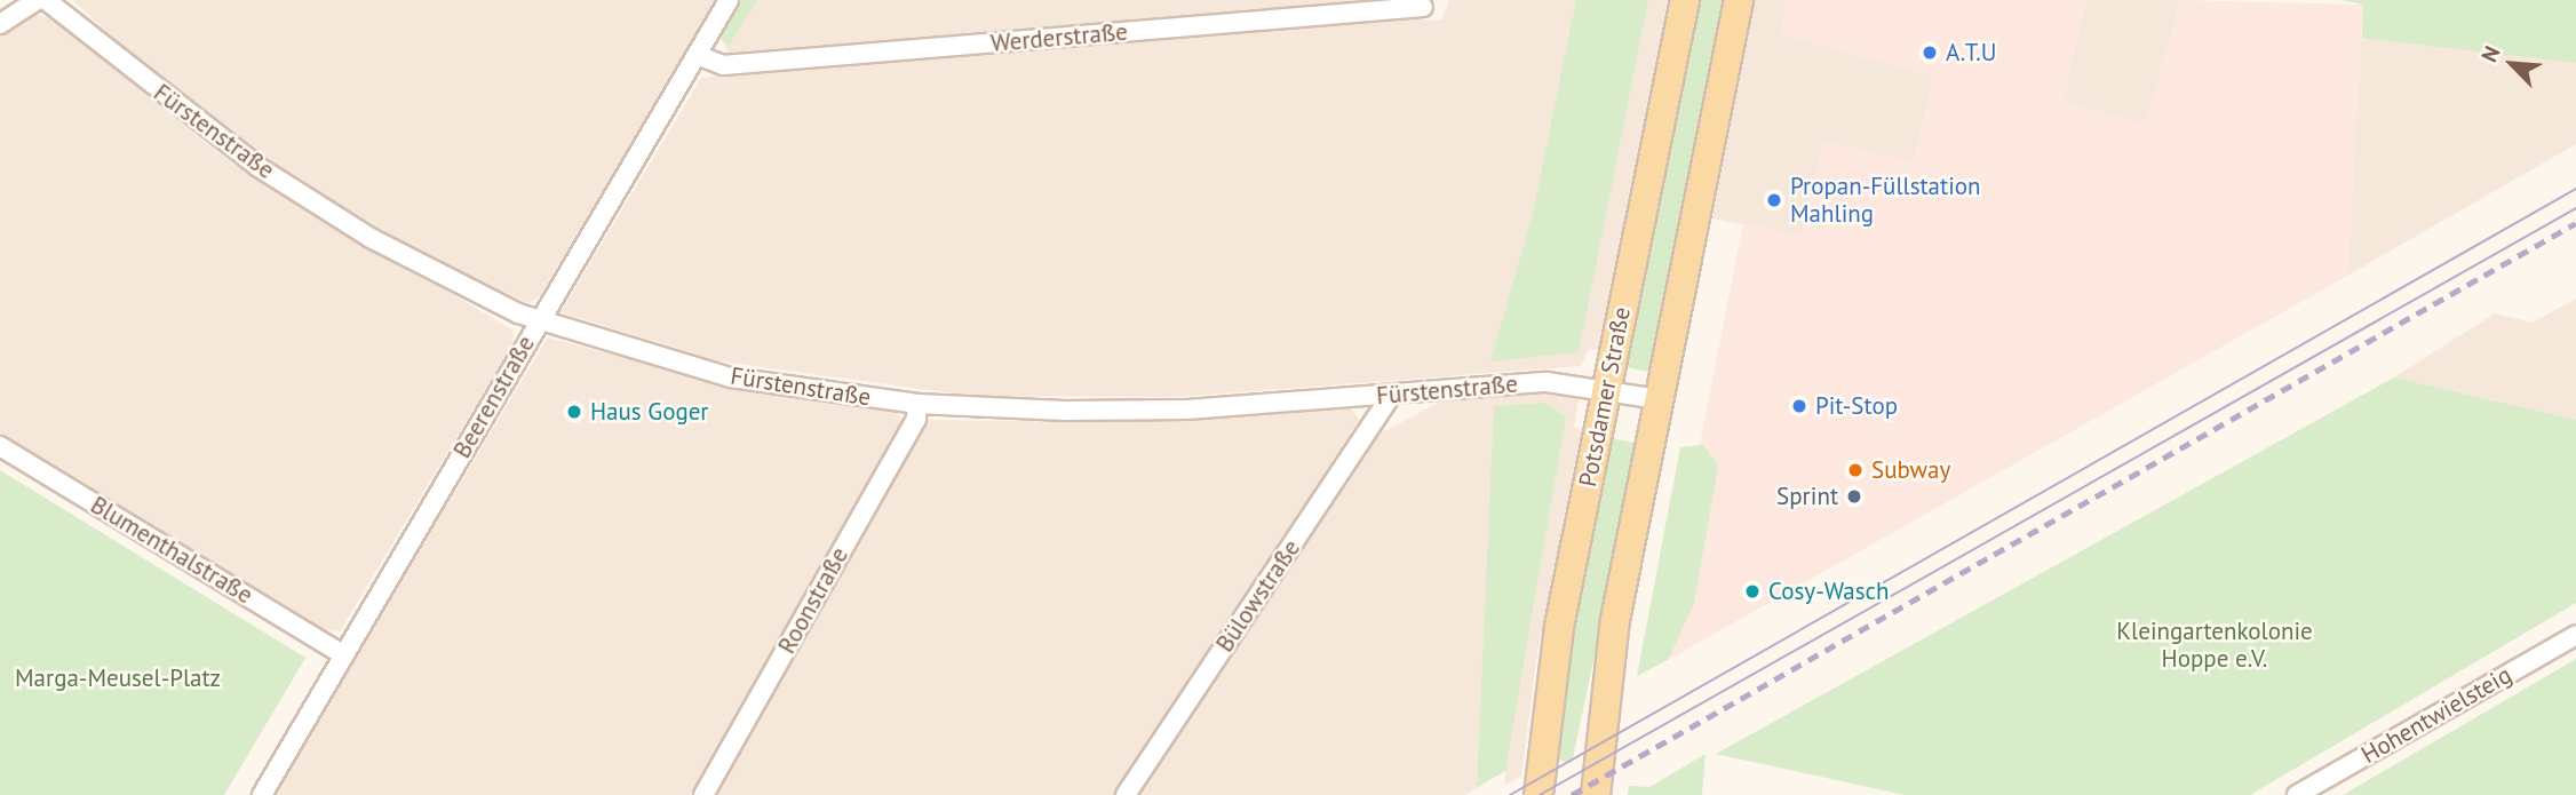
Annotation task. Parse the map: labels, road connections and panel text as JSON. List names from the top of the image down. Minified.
{"streets":{"main road":["Potsdamer Straße"],"street":["Werderstraße","Fürstenstraße","Beerenstraße","Blumenthalstraße","Bülowstraße","Roonstraße","Hohentwielsteig"]},"crossings":[["Werderstraße","Beerenstraße"],["Fürstenstraße","Beerenstraße"],["Fürstenstraße","Potsdamer Straße"],["Fürstenstraße","Bülowstraße"],["Fürstenstraße","Roonstraße"],["Beerenstraße","Blumenthalstraße"]],"parks":["Kleingartenkolonie Hoppe e.V.","Marga-Meusel-Platz"],"places":["A.T.U","Propan-Füllstation Mahling","Pit-Stop","Haus Goger","Subway","Sprint","Cosy-Wasch"],"north":"top left"}
